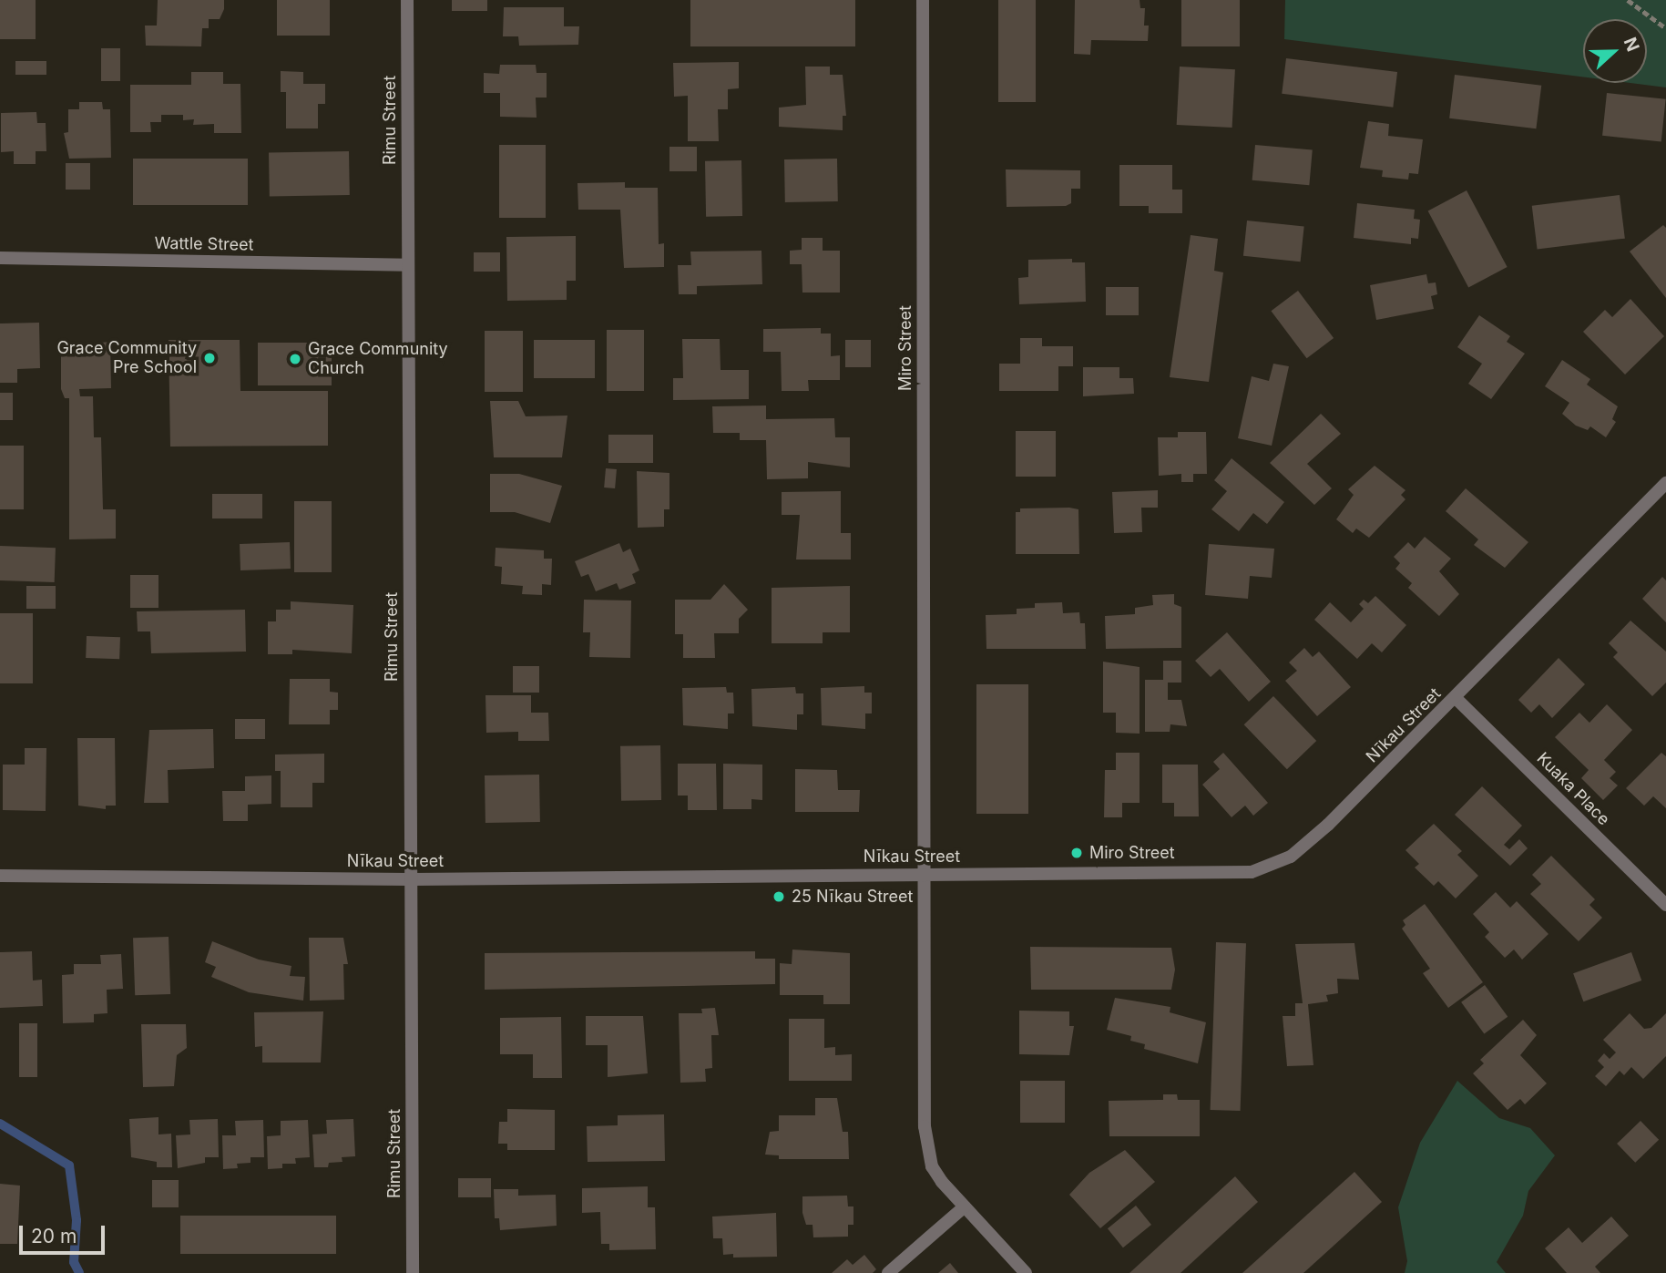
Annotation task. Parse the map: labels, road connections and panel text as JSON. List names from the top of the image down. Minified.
{"streets":{"street":["Rimu Street","Wattle Street","Miro Street","Nīkau Street","Kuaka Place"]},"crossings":[["Rimu Street","Wattle Street"],["Rimu Street","Nīkau Street"],["Miro Street","Nīkau Street"],["Nīkau Street","Kuaka Place"]],"places":["Grace Community Pre School","Grace Community Church","Miro Street","25 Nīkau Street"],"scale_bar":"20 m","north":"right"}
